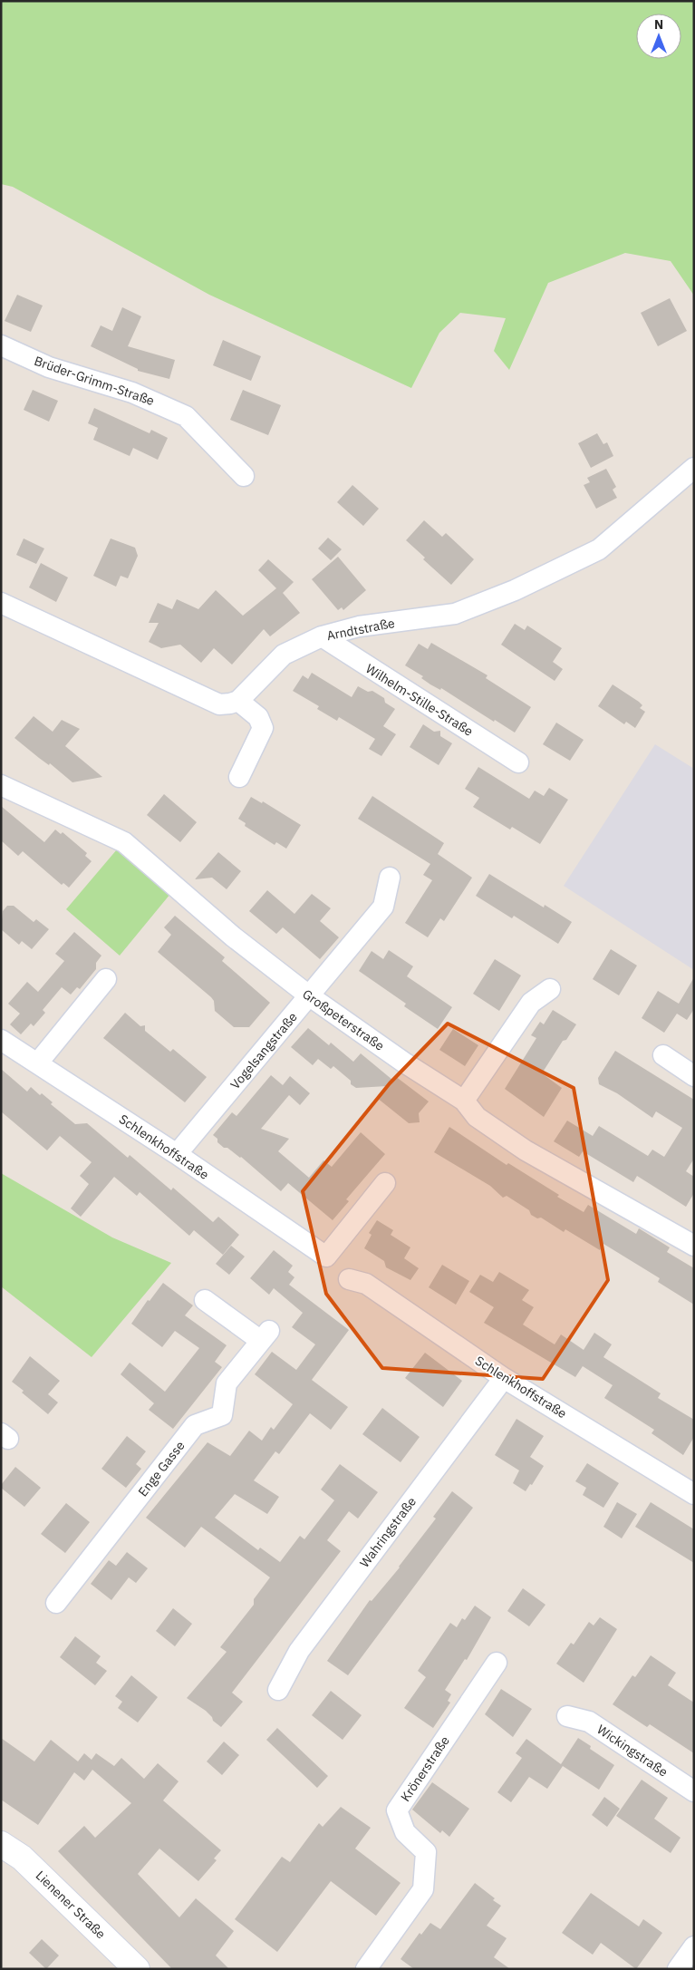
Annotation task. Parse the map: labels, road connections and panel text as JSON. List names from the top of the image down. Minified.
{"streets":{"street":["Brüder-Grimm-Straße","Arndtstraße","Wilhelm-Stille-Straße","Großpeterstraße","Vogelsangstraße","Schlenkhoffstraße","Enge Gasse","Wahringstraße","Wickingstraße","Krönerstraße","Lienener Straße"]},"crossings":[["Arndtstraße","Wilhelm-Stille-Straße"],["Großpeterstraße","Vogelsangstraße"],["Vogelsangstraße","Schlenkhoffstraße"],["Schlenkhoffstraße","Wahringstraße"]],"north":"top"}
